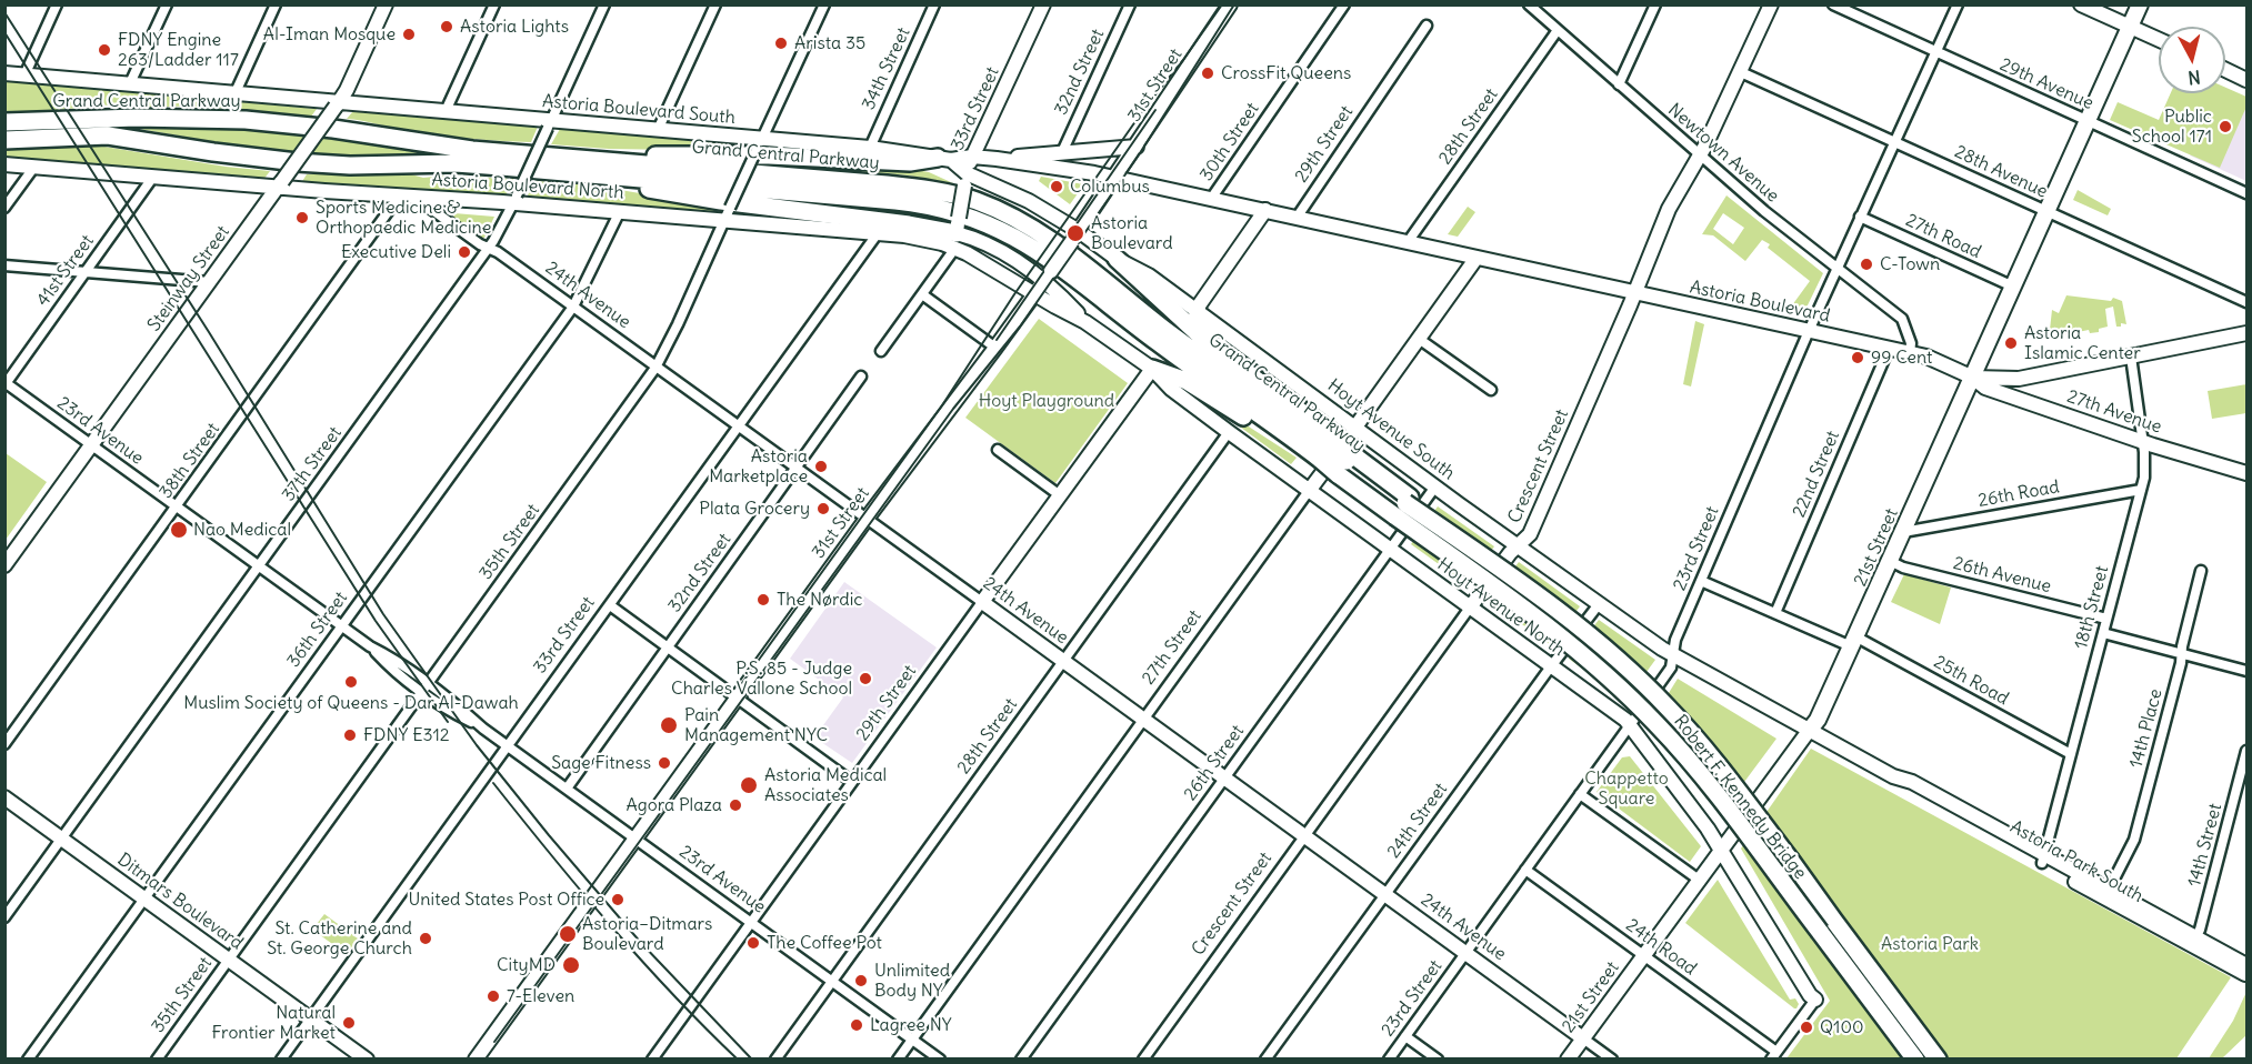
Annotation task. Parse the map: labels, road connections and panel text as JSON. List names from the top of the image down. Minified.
{"streets":{"highway":["Grand Central Parkway","Robert F. Kennedy Bridge"],"main road":["31st Street","33rd Street","Astoria Boulevard South","29th Street","Astoria Boulevard North","Steinway Street","24th Avenue","Astoria Boulevard","27th Avenue","Hoyt Avenue South","Crescent Street","21st Street","Hoyt Avenue North","27th Street","Astoria Park South","Ditmars Boulevard"],"street":["34th Street","32nd Street","29th Avenue","28th Street","30th Street","Newtown Avenue","28th Avenue","27th Road","41st Street","23rd Avenue","38th Street","37th Street","22nd Street","26th Road","35th Street","23rd Street","26th Avenue","18th Street","36th Street","25th Road","14th Place","26th Street","24th Street","14th Street","24th Road"]},"crossings":[["34th Street","Astoria Boulevard South"],["32nd Street","24th Avenue"],["32nd Street","23rd Avenue"],["29th Avenue","21st Street"],["29th Avenue","23rd Street"],["31st Street","Astoria Boulevard South"],["31st Street","Astoria Boulevard North"],["31st Street","24th Avenue"],["31st Street","Hoyt Avenue South"],["31st Street","23rd Avenue"],["31st Street","Hoyt Avenue North"],["Grand Central Parkway","Robert F. Kennedy Bridge"],["33rd Street","Astoria Boulevard South"],["33rd Street","Astoria Boulevard North"],["33rd Street","24th Avenue"],["33rd Street","Hoyt Avenue South"],["33rd Street","23rd Avenue"],["33rd Street","Ditmars Boulevard"],["Astoria Boulevard South","30th Street"],["Astoria Boulevard South","Steinway Street"],["Astoria Boulevard South","Astoria Boulevard"],["Astoria Boulevard South","Hoyt Avenue South"],["Astoria Boulevard South","37th Street"],["Astoria Boulevard South","35th Street"],["28th Street","Newtown Avenue"],["28th Street","24th Avenue"],["28th Street","Astoria Boulevard"],["28th Street","23rd Avenue"],["28th Street","Hoyt Avenue North"],["29th Street","24th Avenue"],["29th Street","Astoria Boulevard"],["29th Street","23rd Avenue"],["29th Street","Hoyt Avenue North"],["Newtown Avenue","Astoria Boulevard"],["Newtown Avenue","Crescent Street"],["Newtown Avenue","23rd Street"],["28th Avenue","Crescent Street"],["28th Avenue","21st Street"],["28th Avenue","23rd Street"],["Astoria Boulevard North","41st Street"],["Astoria Boulevard North","Steinway Street"],["Astoria Boulevard North","24th Avenue"],["Astoria Boulevard North","38th Street"],["Astoria Boulevard North","37th Street"],["Astoria Boulevard North","35th Street"],["Astoria Boulevard North","Hoyt Avenue North"],["Astoria Boulevard North","36th Street"],["27th Road","21st Street"],["27th Road","23rd Street"],["41st Street","23rd Avenue"],["Steinway Street","23rd Avenue"],["24th Avenue","37th Street"],["24th Avenue","Crescent Street"],["24th Avenue","35th Street"],["24th Avenue","21st Street"],["24th Avenue","23rd Street"],["24th Avenue","36th Street"],["24th Avenue","27th Street"],["24th Avenue","26th Street"],["24th Avenue","24th Street"],["Astoria Boulevard","27th Avenue"],["Astoria Boulevard","Crescent Street"],["Astoria Boulevard","22nd Street"],["Astoria Boulevard","21st Street"],["Astoria Boulevard","23rd Street"],["Astoria Boulevard","18th Street"],["Astoria Boulevard","27th Street"],["27th Avenue","21st Street"],["27th Avenue","18th Street"],["Hoyt Avenue South","Crescent Street"],["Hoyt Avenue South","21st Street"],["Hoyt Avenue South","23rd Street"],["Hoyt Avenue South","27th Street"],["Hoyt Avenue South","26th Street"],["Hoyt Avenue South","24th Street"],["Hoyt Avenue South","Astoria Park South"],["23rd Avenue","38th Street"],["23rd Avenue","37th Street"],["23rd Avenue","35th Street"],["23rd Avenue","36th Street"],["23rd Avenue","27th Street"],["37th Street","Ditmars Boulevard"],["Crescent Street","Hoyt Avenue North"],["22nd Street","25th Road"],["26th Road","21st Street"],["26th Road","18th Street"],["35th Street","Ditmars Boulevard"],["21st Street","26th Avenue"],["21st Street","Hoyt Avenue North"],["21st Street","25th Road"],["21st Street","Astoria Park South"],["21st Street","24th Road"],["23rd Street","Hoyt Avenue North"],["23rd Street","25th Road"],["23rd Street","24th Road"],["26th Avenue","18th Street"],["Hoyt Avenue North","27th Street"],["Hoyt Avenue North","26th Street"],["Hoyt Avenue North","24th Street"],["18th Street","25th Road"],["18th Street","Astoria Park South"],["36th Street","Ditmars Boulevard"],["14th Place","Astoria Park South"],["14th Street","Astoria Park South"]],"parks":["Hoyt Playground","Chappetto Square","Astoria Park"],"places":["Astoria Lights","Al-Iman Mosque","Arista 35","FDNY Engine 263/Ladder 117","CrossFit Queens","Public School 171","Columbus","Sports Medicine & Orthopaedic Medicine","Astoria Boulevard","Executive Deli","C-Town","Astoria Islamic Center","99 Cent","Astoria Marketplace","Plata Grocery","Nao Medical","The Nørdic","P.S. 85 - Judge Charles Vallone School","Muslim Society of Queens - Dar Al-Dawah","Pain Management NYC","FDNY E312","Sage Fitness","Astoria Medical Associates","Agora Plaza","United States Post Office","Astoria–Ditmars Boulevard","St. Catherine and St. George Church","The Coffee Pot","CityMD","Unlimited Body NY","7-Eleven","Natural Frontier Market","Lagree NY","Q100"],"north":"bottom"}
